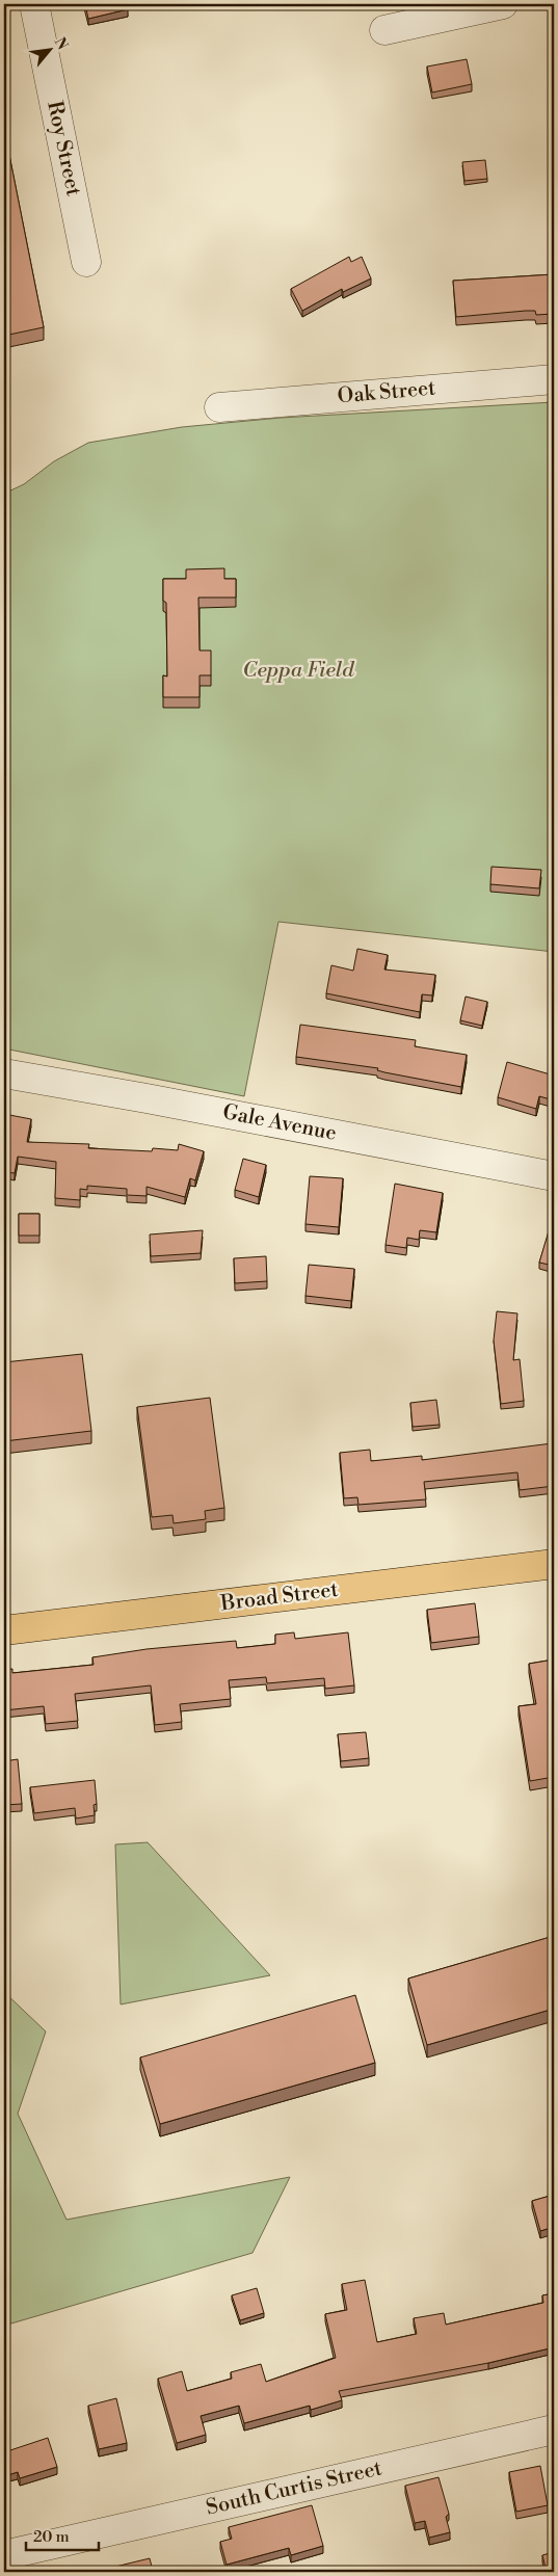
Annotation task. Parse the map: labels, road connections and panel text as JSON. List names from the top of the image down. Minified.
{"streets":{"main road":["Broad Street"],"street":["Roy Street","Oak Street","Gale Avenue","South Curtis Street"]},"parks":["Ceppa Field"],"scale_bar":"20 m","north":"top right"}
